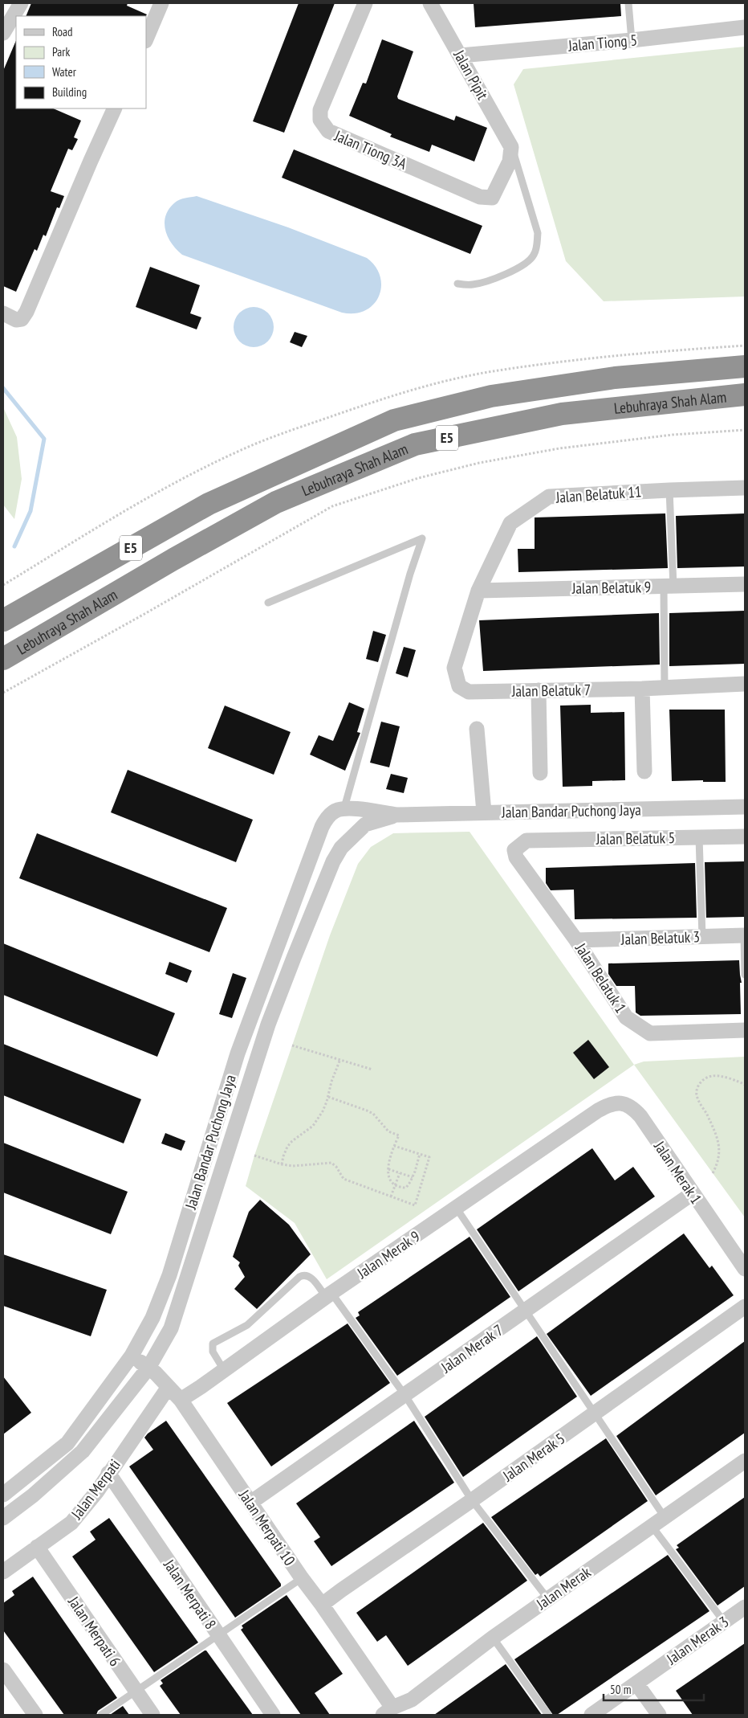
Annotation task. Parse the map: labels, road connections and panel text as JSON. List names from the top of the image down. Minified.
{"streets":{"highway":["Lebuhraya Shah Alam","E5"],"street":["Jalan Tiong 5","Jalan Pipit","Jalan Tiong 3A","Jalan Belatuk 11","Jalan Belatuk 9","Jalan Belatuk 7","Jalan Bandar Puchong Jaya","Jalan Belatuk 5","Jalan Belatuk 3","Jalan Belatuk 1","Jalan Merak 1","Jalan Merak 9","Jalan Merak 7","Jalan Merak 5","Jalan Merpati","Jalan Merpati 10","Jalan Merak","Jalan Merpati 8","Jalan Merpati 6","Jalan Merak 3"]},"crossings":[["Jalan Tiong 5","Jalan Pipit"],["Jalan Pipit","Jalan Tiong 3A"],["Jalan Belatuk 11","Jalan Belatuk 9"],["Jalan Belatuk 11","Jalan Belatuk 7"],["Jalan Belatuk 9","Jalan Belatuk 7"],["Jalan Bandar Puchong Jaya","Jalan Merpati 10"],["Jalan Belatuk 5","Jalan Belatuk 1"],["Jalan Belatuk 3","Jalan Belatuk 1"],["Jalan Merak 1","Jalan Merak 9"],["Jalan Merak 1","Jalan Merak 7"],["Jalan Merak 9","Jalan Merpati 10"],["Jalan Merak 7","Jalan Merpati 10"],["Jalan Merak 5","Jalan Merpati 10"],["Jalan Merpati","Jalan Merpati 10"],["Jalan Merpati","Jalan Merpati 8"],["Jalan Merpati","Jalan Merpati 6"],["Jalan Merpati 10","Jalan Merak"]],"legend":["Road","Park","Water","Building"],"scale_bar":"50 m"}
